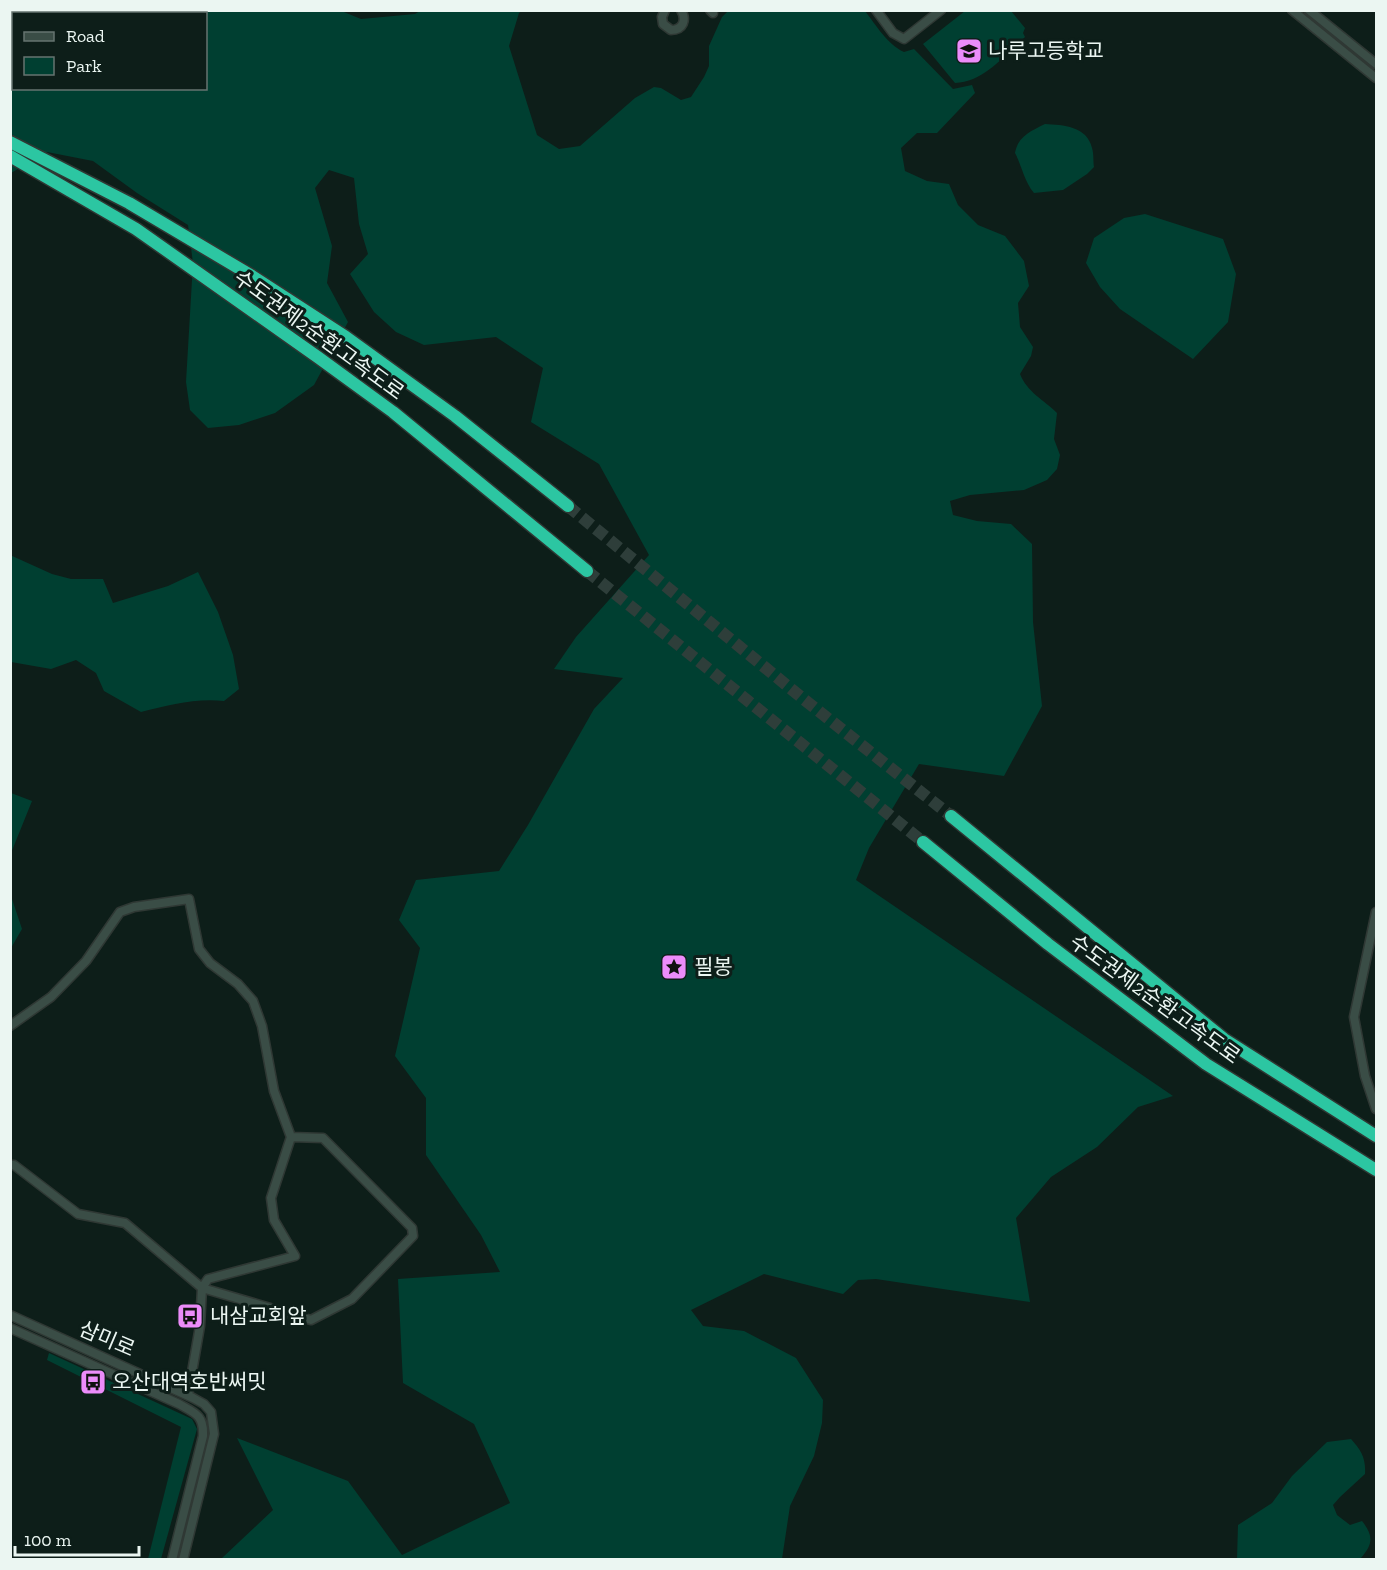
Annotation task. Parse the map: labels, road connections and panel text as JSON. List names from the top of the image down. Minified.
{"streets":{"highway":["수도권제2순환고속도로"],"street":["삼미로"]},"places":{"school or university":["나루고등학교"],"place":["필봉"],"bus stop":["내삼교회앞","오산대역호반써밋"]},"legend":["Road","Park"],"scale_bar":"100 m"}
